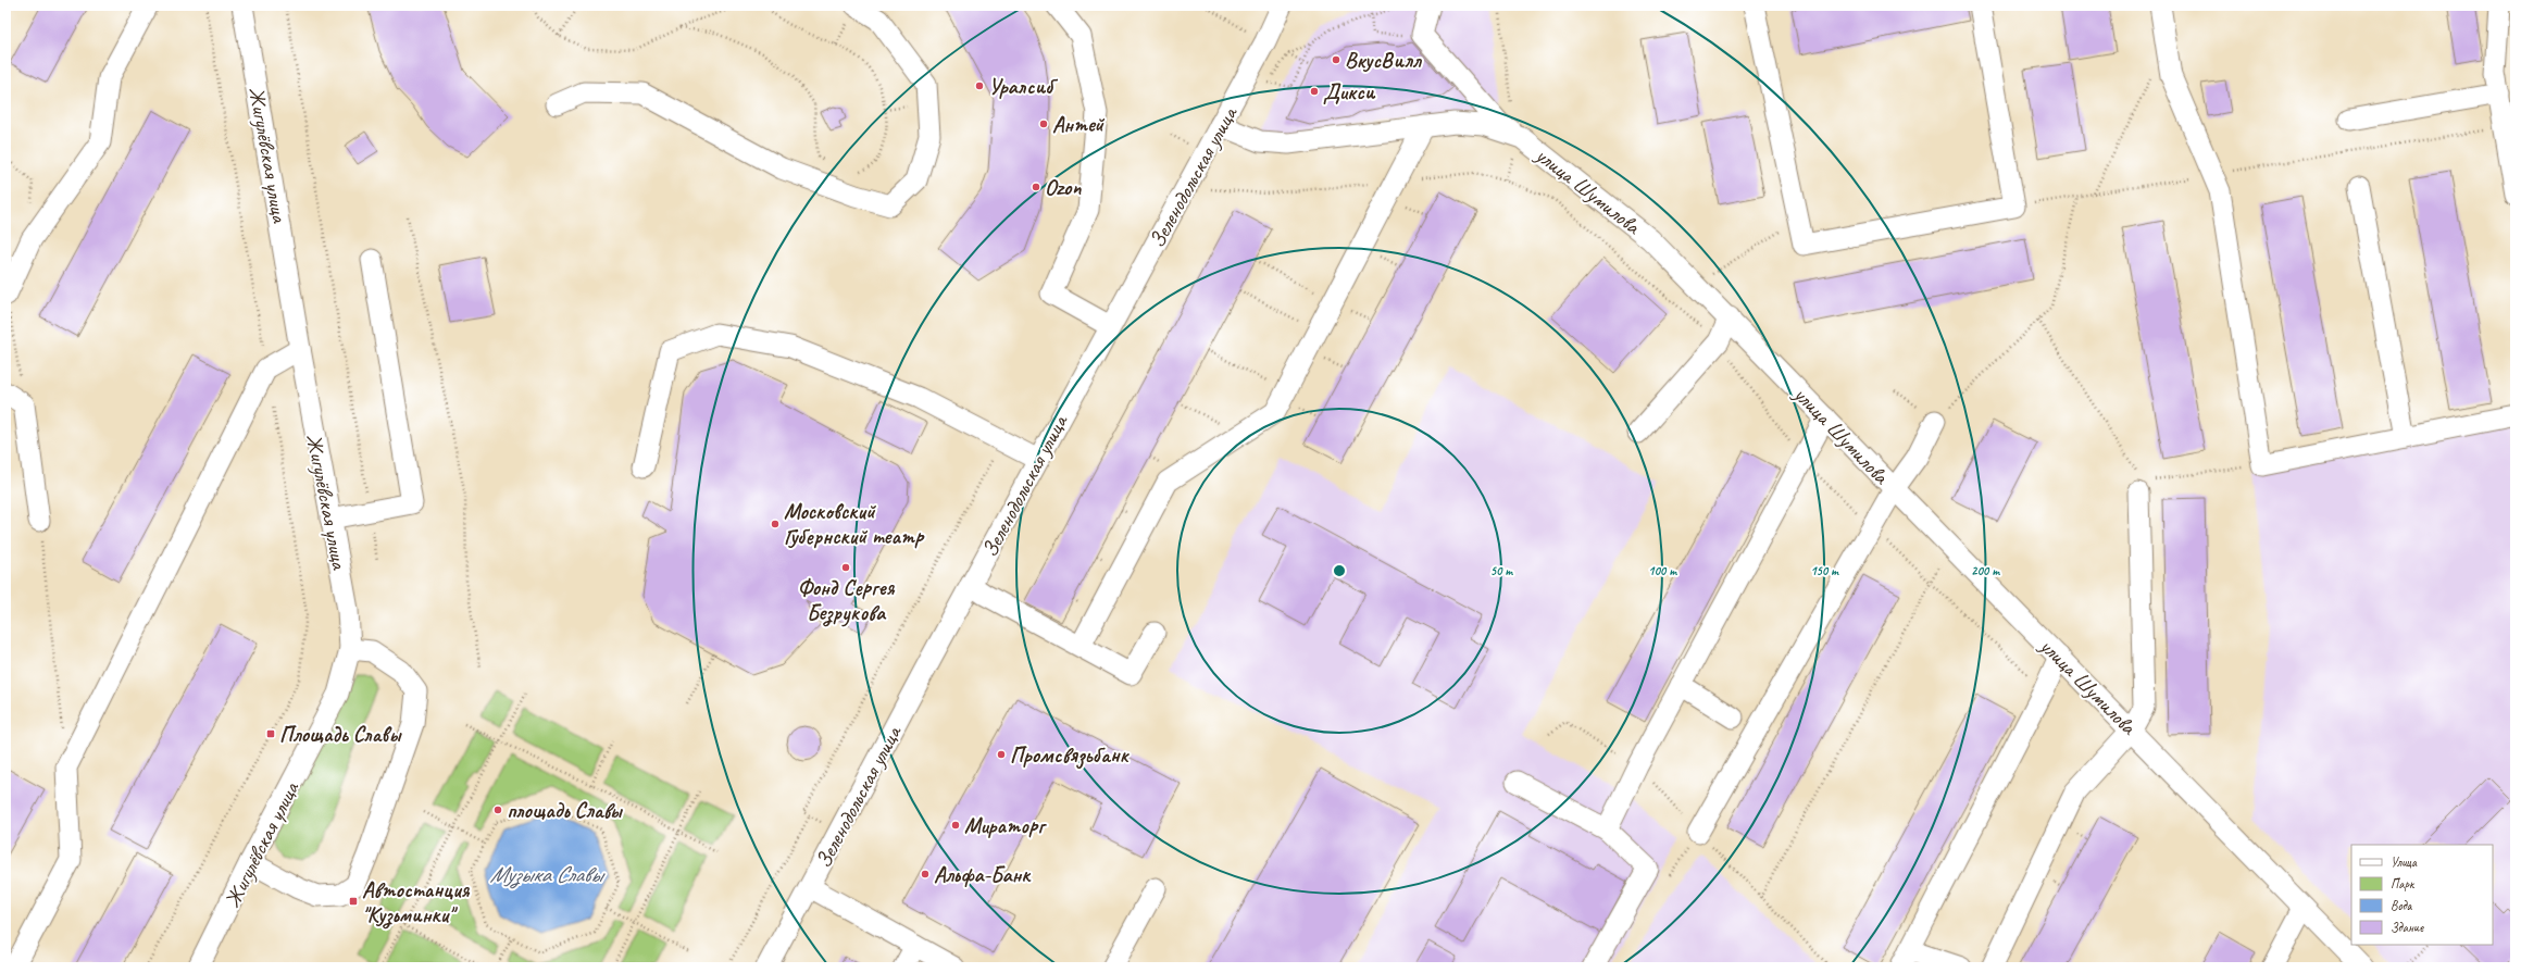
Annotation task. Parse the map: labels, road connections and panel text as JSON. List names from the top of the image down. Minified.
{"streets":{"street":["Жигулёвская улица","Зеленодольская улица","улица Шумилова"]},"crossings":[["Зеленодольская улица","улица Шумилова"]],"water":["Музыка Славы"],"places":{"other":["ВкусВилл","Уралсиб","Дикси","Антей","Ozon","Московский Губернский театр","Фонд Сергея Безрукова","Промсвязьбанк","площадь Славы","Мираторг","Альфа-Банк"],"transit":["Площадь Славы","Автостанция \"Кузьминки\""]},"legend":["Улица","Парк","Вода","Здание"],"rings":["50 m","100 m","150 m","200 m"]}
